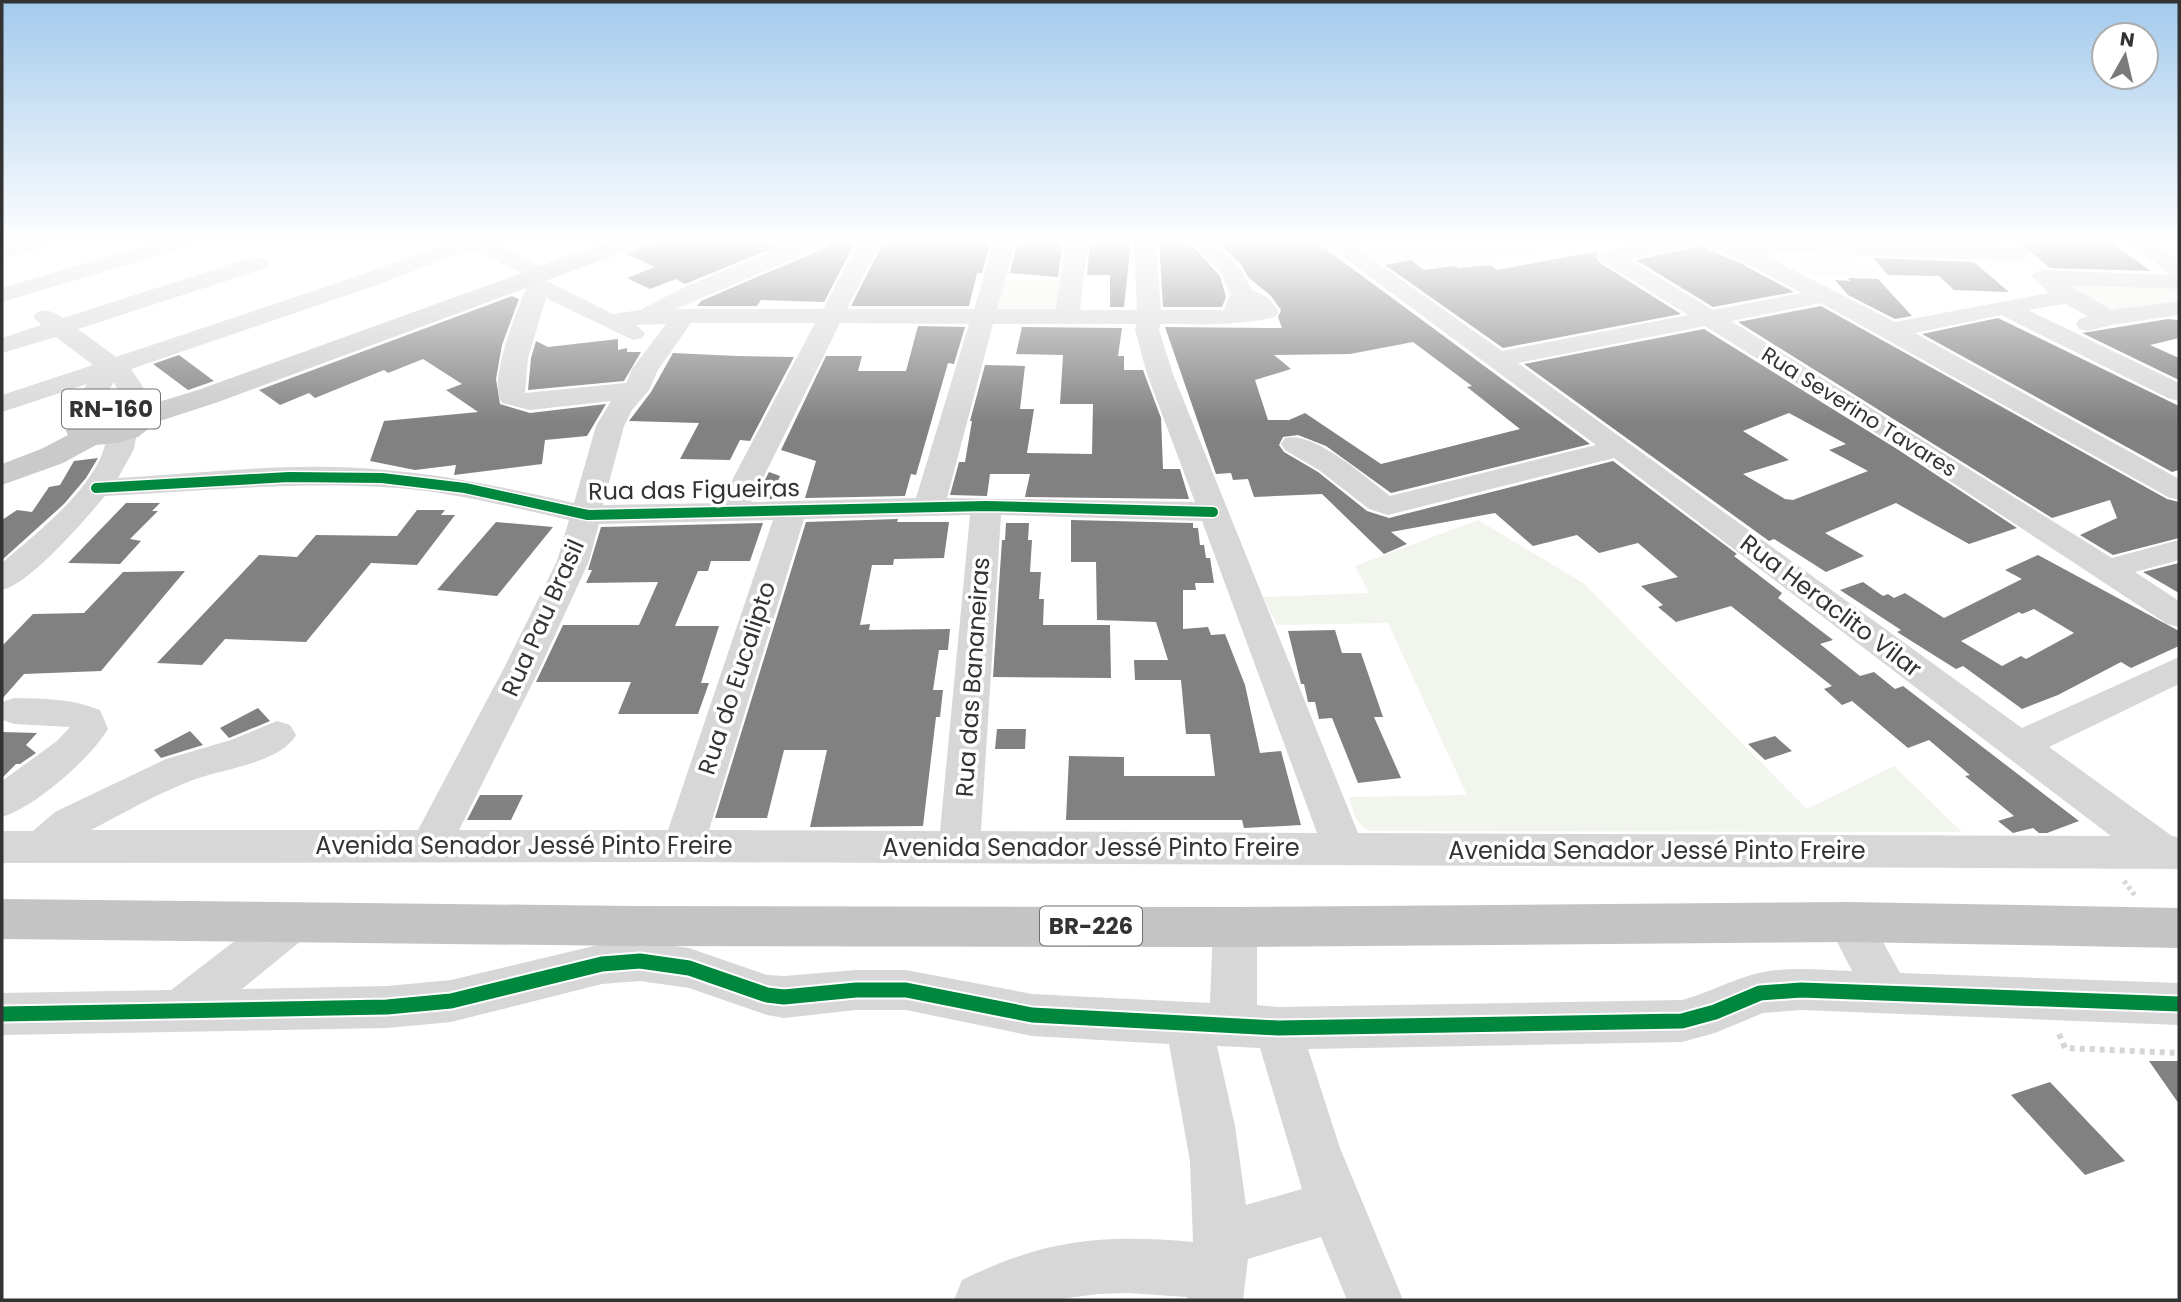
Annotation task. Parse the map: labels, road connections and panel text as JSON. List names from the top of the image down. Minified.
{"streets":{"highway":["BR-226"],"main road":["RN-160"],"street":["Rua Severino Tavares","Rua das Figueiras","Rua Heraclito Vilar","Rua Pau Brasil","Rua das Bananeiras","Rua do Eucalipto","Avenida Senador Jessé Pinto Freire"]},"crossings":[["Rua das Figueiras","Rua Pau Brasil"],["Rua das Figueiras","Rua das Bananeiras"],["Rua das Figueiras","Rua do Eucalipto"],["Rua Heraclito Vilar","Avenida Senador Jessé Pinto Freire"],["Rua Pau Brasil","Avenida Senador Jessé Pinto Freire"],["Rua das Bananeiras","Avenida Senador Jessé Pinto Freire"],["Rua do Eucalipto","Avenida Senador Jessé Pinto Freire"]],"north":"top"}
